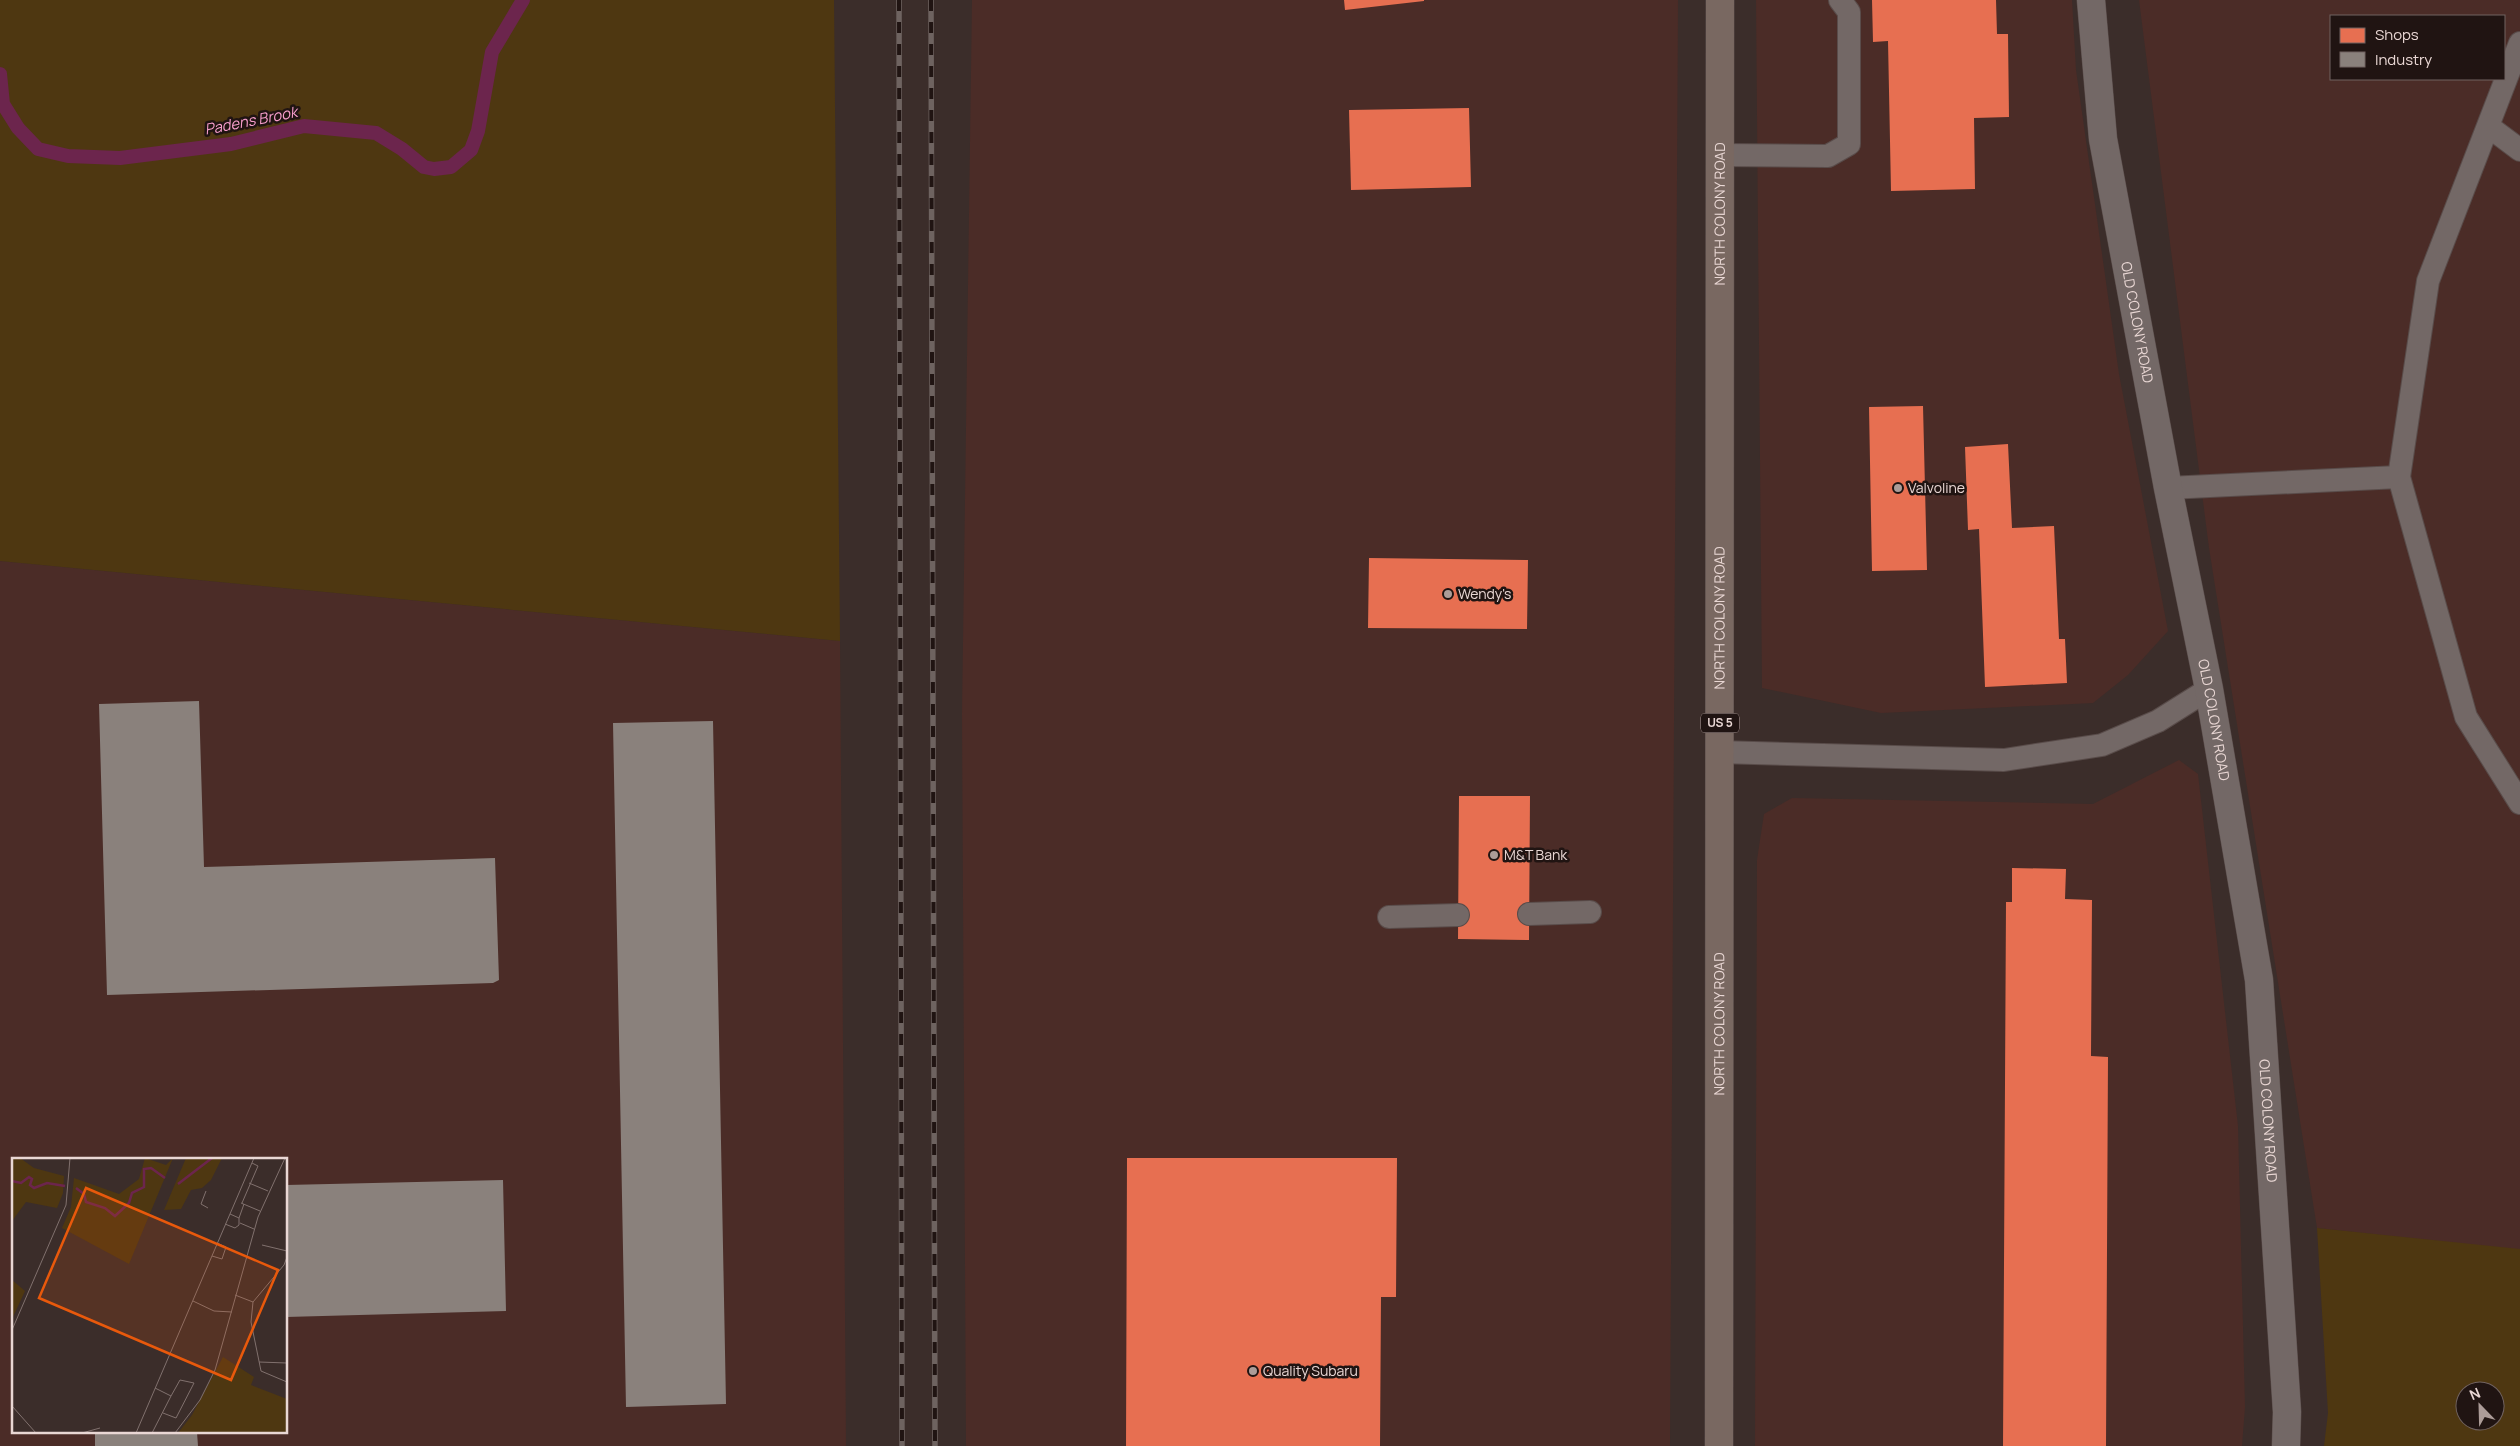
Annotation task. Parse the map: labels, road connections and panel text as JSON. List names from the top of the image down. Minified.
{"streets":{"main road":["NORTH COLONY ROAD","US 5"],"street":["OLD COLONY ROAD"]},"water":["Padens Brook"],"places":["Valvoline","Wendy's","M&T Bank","Quality Subaru"],"legend":["Shops","Industry"],"north":"top left"}
